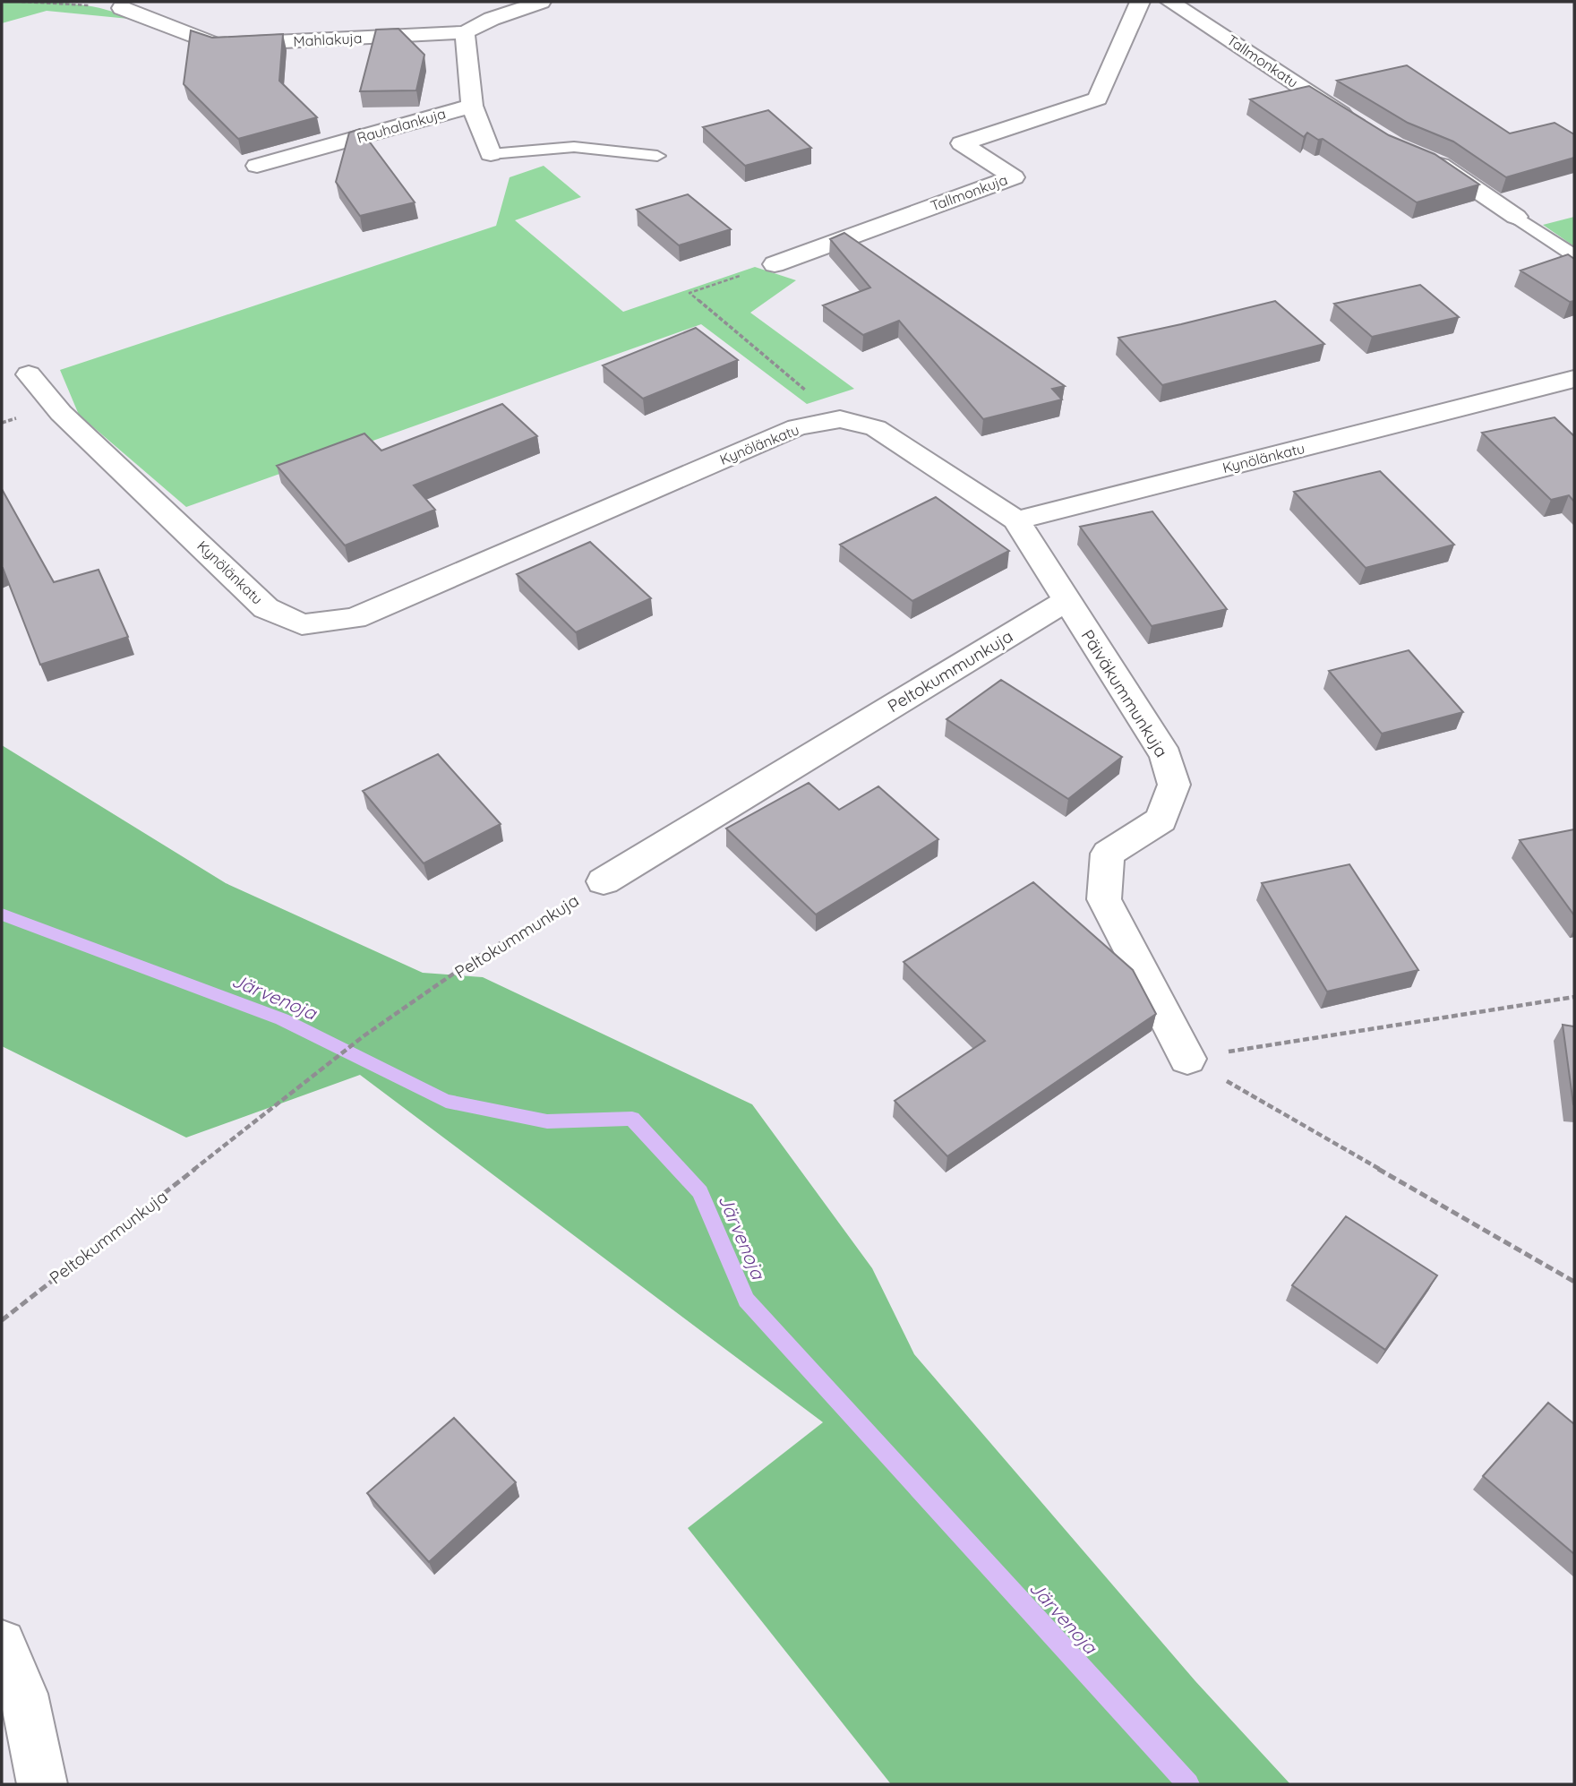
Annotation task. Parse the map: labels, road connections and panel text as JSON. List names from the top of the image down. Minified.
{"streets":{"street":["Mahlakuja","Tallmonkatu","Rauhalankuja","Tallmonkuja","Kynölänkatu","Peltokummunkuja","Päiväkummunkuja"]},"crossings":[["Kynölänkatu","Päiväkummunkuja"],["Peltokummunkuja","Päiväkummunkuja"]],"water":["Järvenoja"]}
